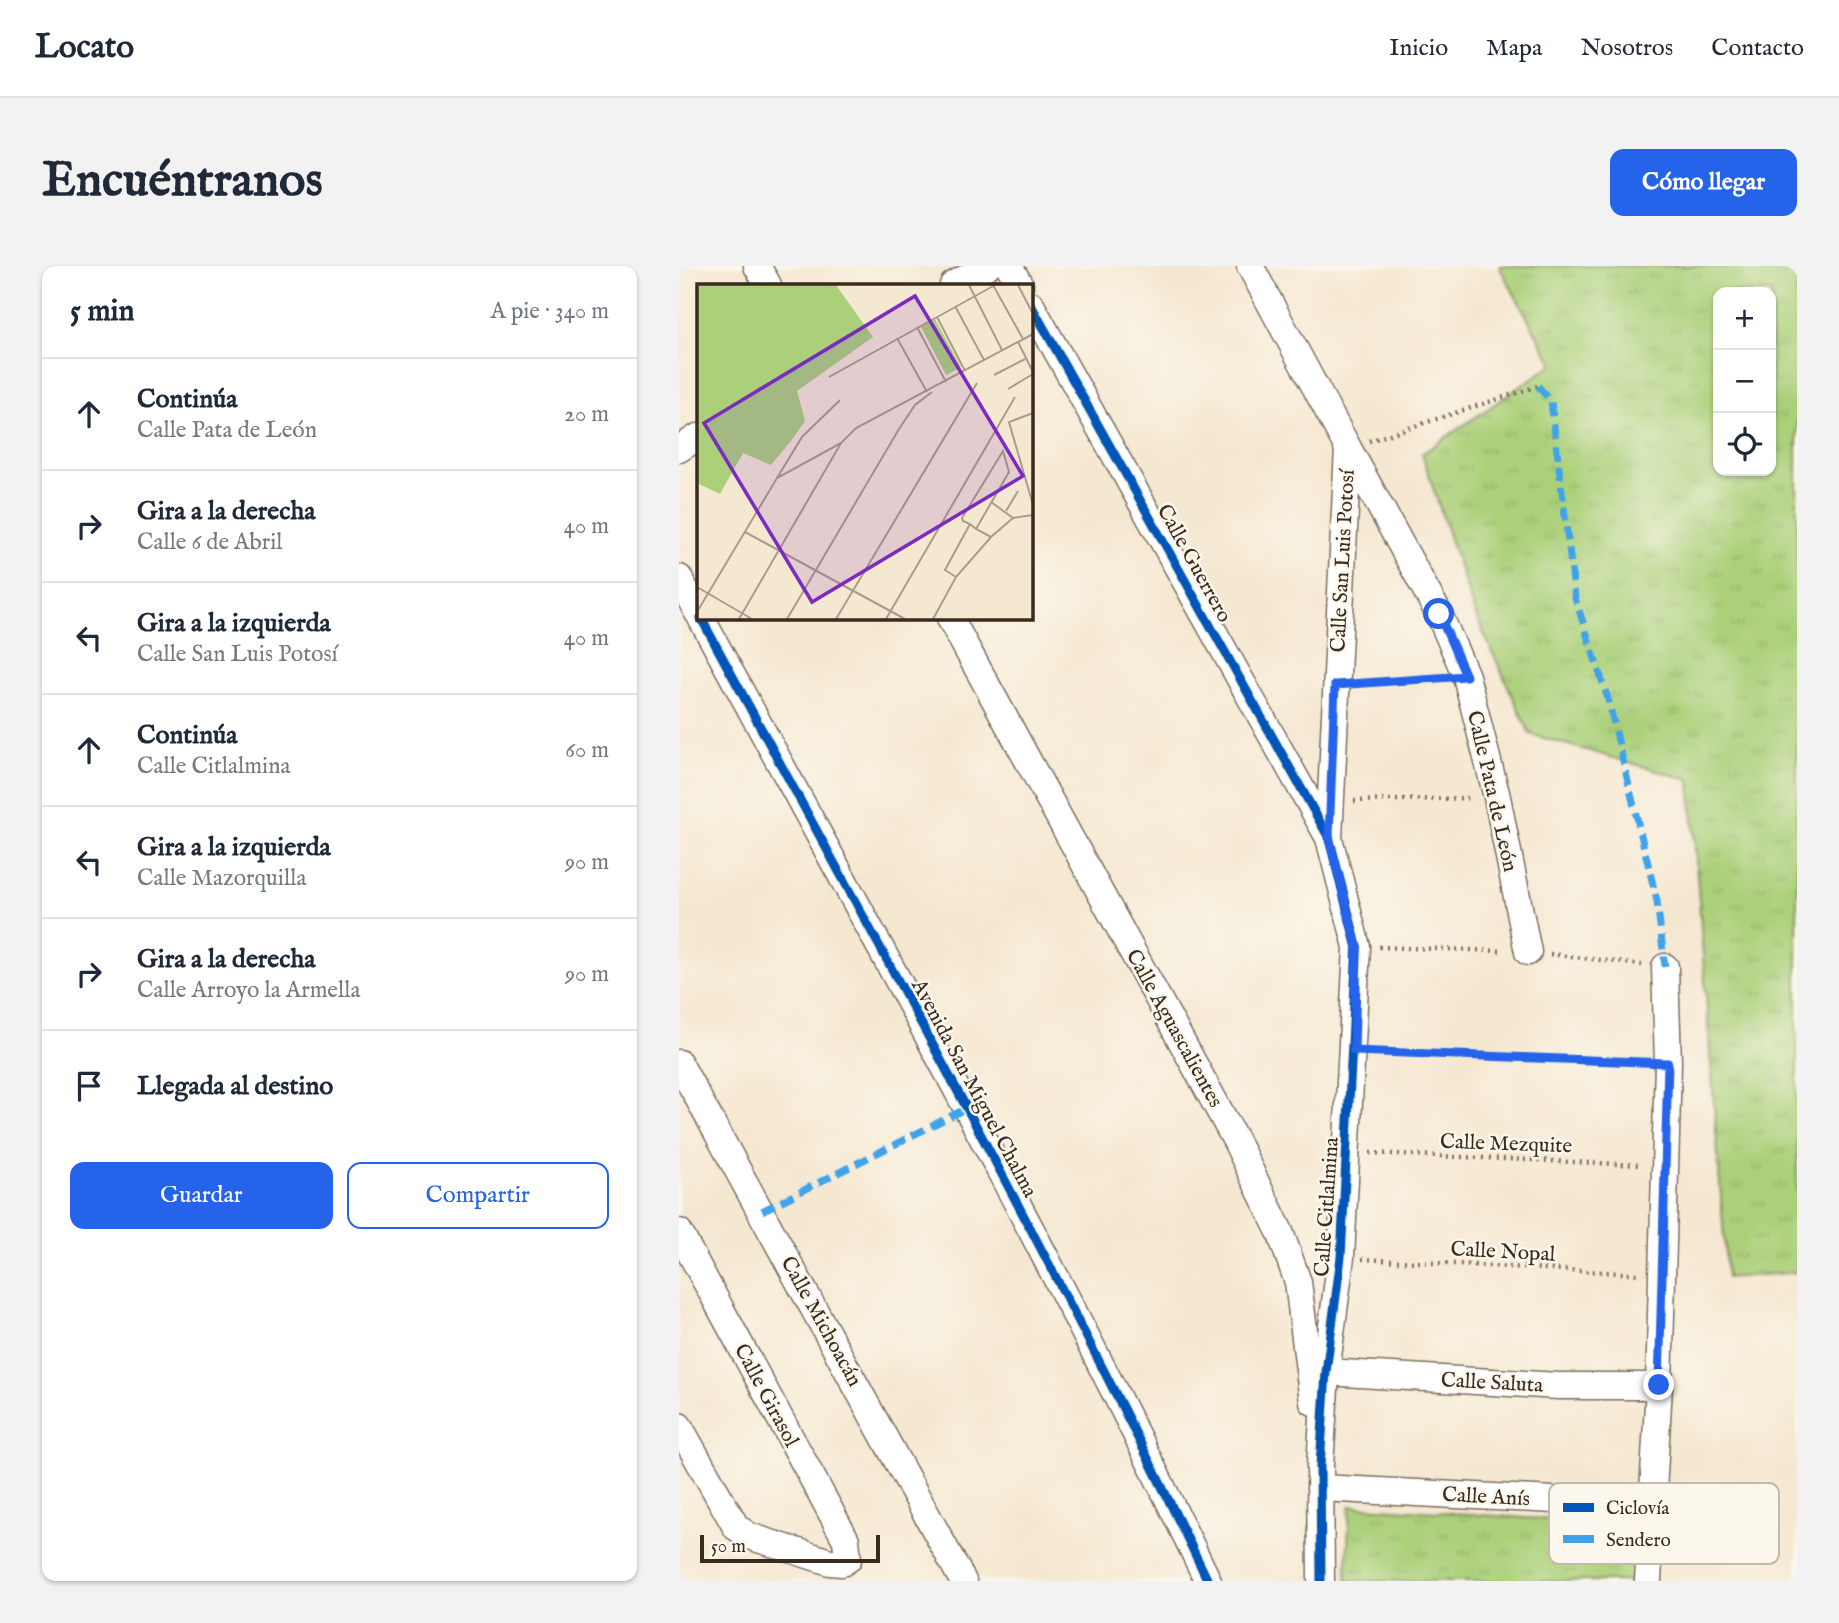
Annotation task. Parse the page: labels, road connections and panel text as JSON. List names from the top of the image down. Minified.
{"streets":{"street":["Calle San Luis Potosí","Calle Guerrero","Calle Pata de León","Calle Aguascalientes","Avenida San Miguel Chalma","Calle Citlalmina","Calle Michoacán","Calle Saluta","Calle Girasol","Calle Anís"],"path":["Calle Mezquite","Calle Nopal"]},"crossings":[["Calle San Luis Potosí","Calle Guerrero"],["Calle San Luis Potosí","Calle Pata de León"],["Calle San Luis Potosí","Calle Citlalmina"],["Calle Guerrero","Calle Citlalmina"],["Calle Aguascalientes","Calle Citlalmina"],["Calle Aguascalientes","Calle Anís"],["Calle Mezquite","Calle Citlalmina"],["Calle Citlalmina","Calle Nopal"],["Calle Citlalmina","Calle Saluta"],["Calle Citlalmina","Calle Anís"]],"legend":["Ciclovía","Sendero"],"scale_bar":"50 m","page":{"header":"Locato","nav":["Inicio","Mapa","Nosotros","Contacto"],"buttons":["Cómo llegar",["Guardar","Compartir"]],"title":"Encuéntranos","heading":["5 min","A pie · 340 m"],"map_buttons":["+","−"],"list":[["Continúa","Calle Pata de León","20 m"],["Gira a la derecha","Calle 6 de Abril","40 m"],["Gira a la izquierda","Calle San Luis Potosí","40 m"],["Continúa","Calle Citlalmina","60 m"],["Gira a la izquierda","Calle Mazorquilla","90 m"],["Gira a la derecha","Calle Arroyo la Armella","90 m"],"Llegada al destino"],"scale":"50 m"}}
